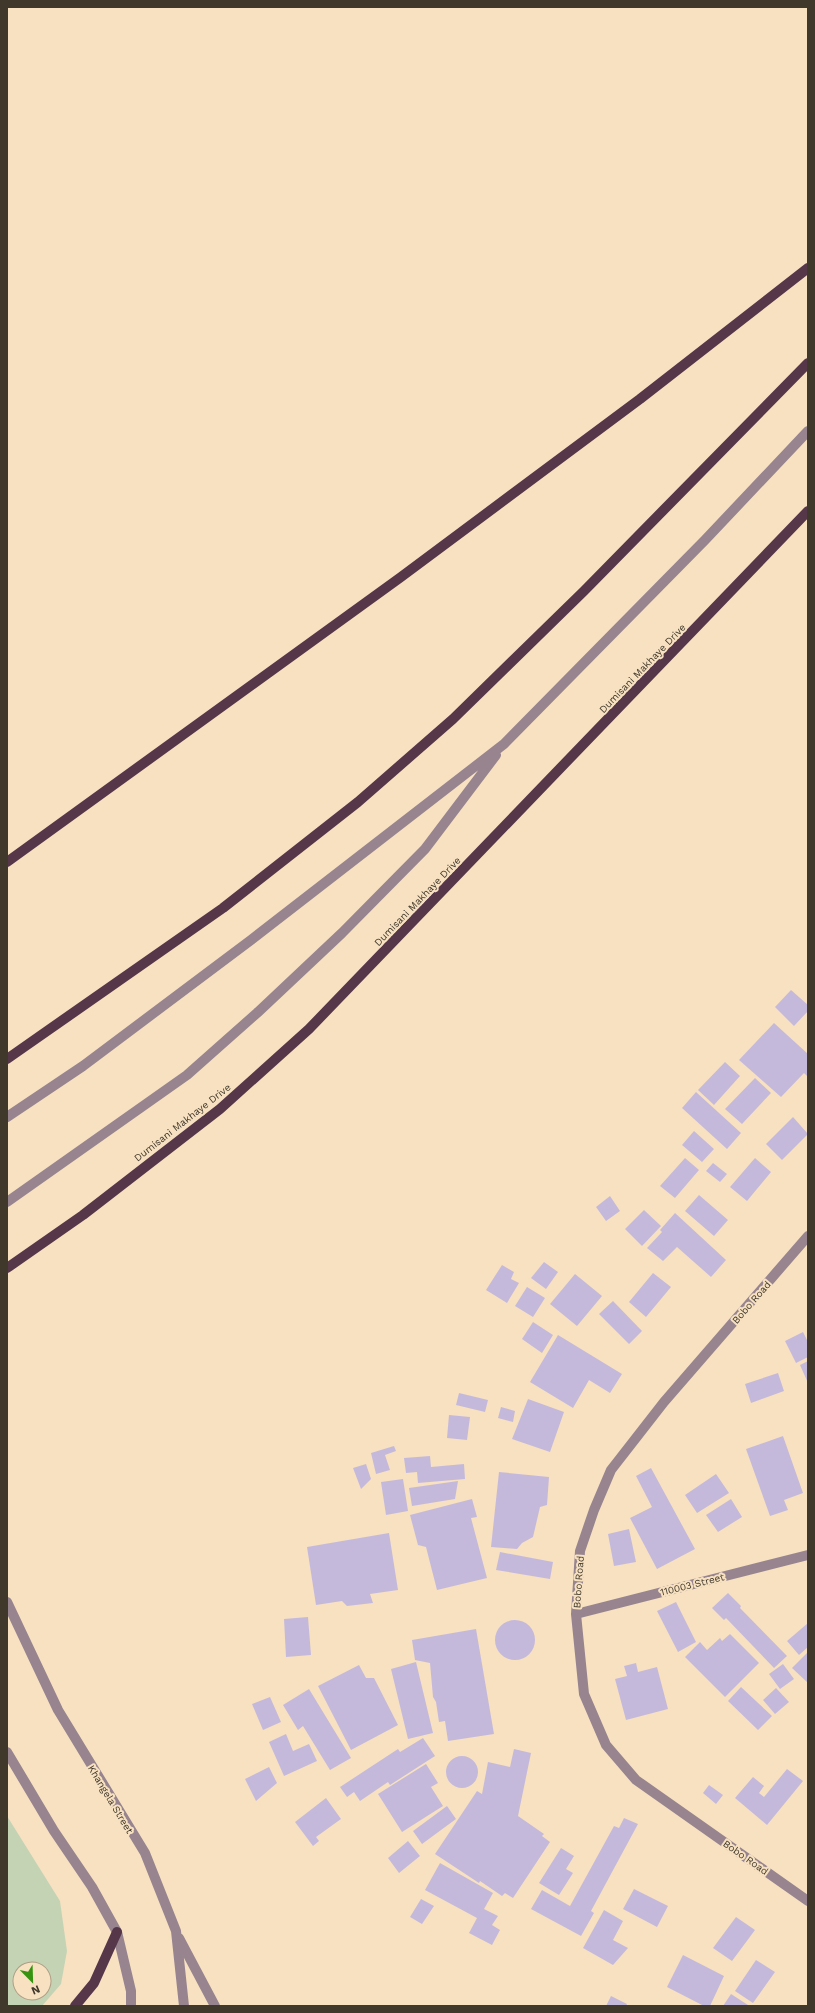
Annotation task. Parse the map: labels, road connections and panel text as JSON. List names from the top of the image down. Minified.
{"streets":{"main road":["Dumisani Makhaye Drive"],"street":["Bobo Road","110003 Street","Khangela Street"]},"crossings":[["Bobo Road","110003 Street"]],"north":"bottom right"}
